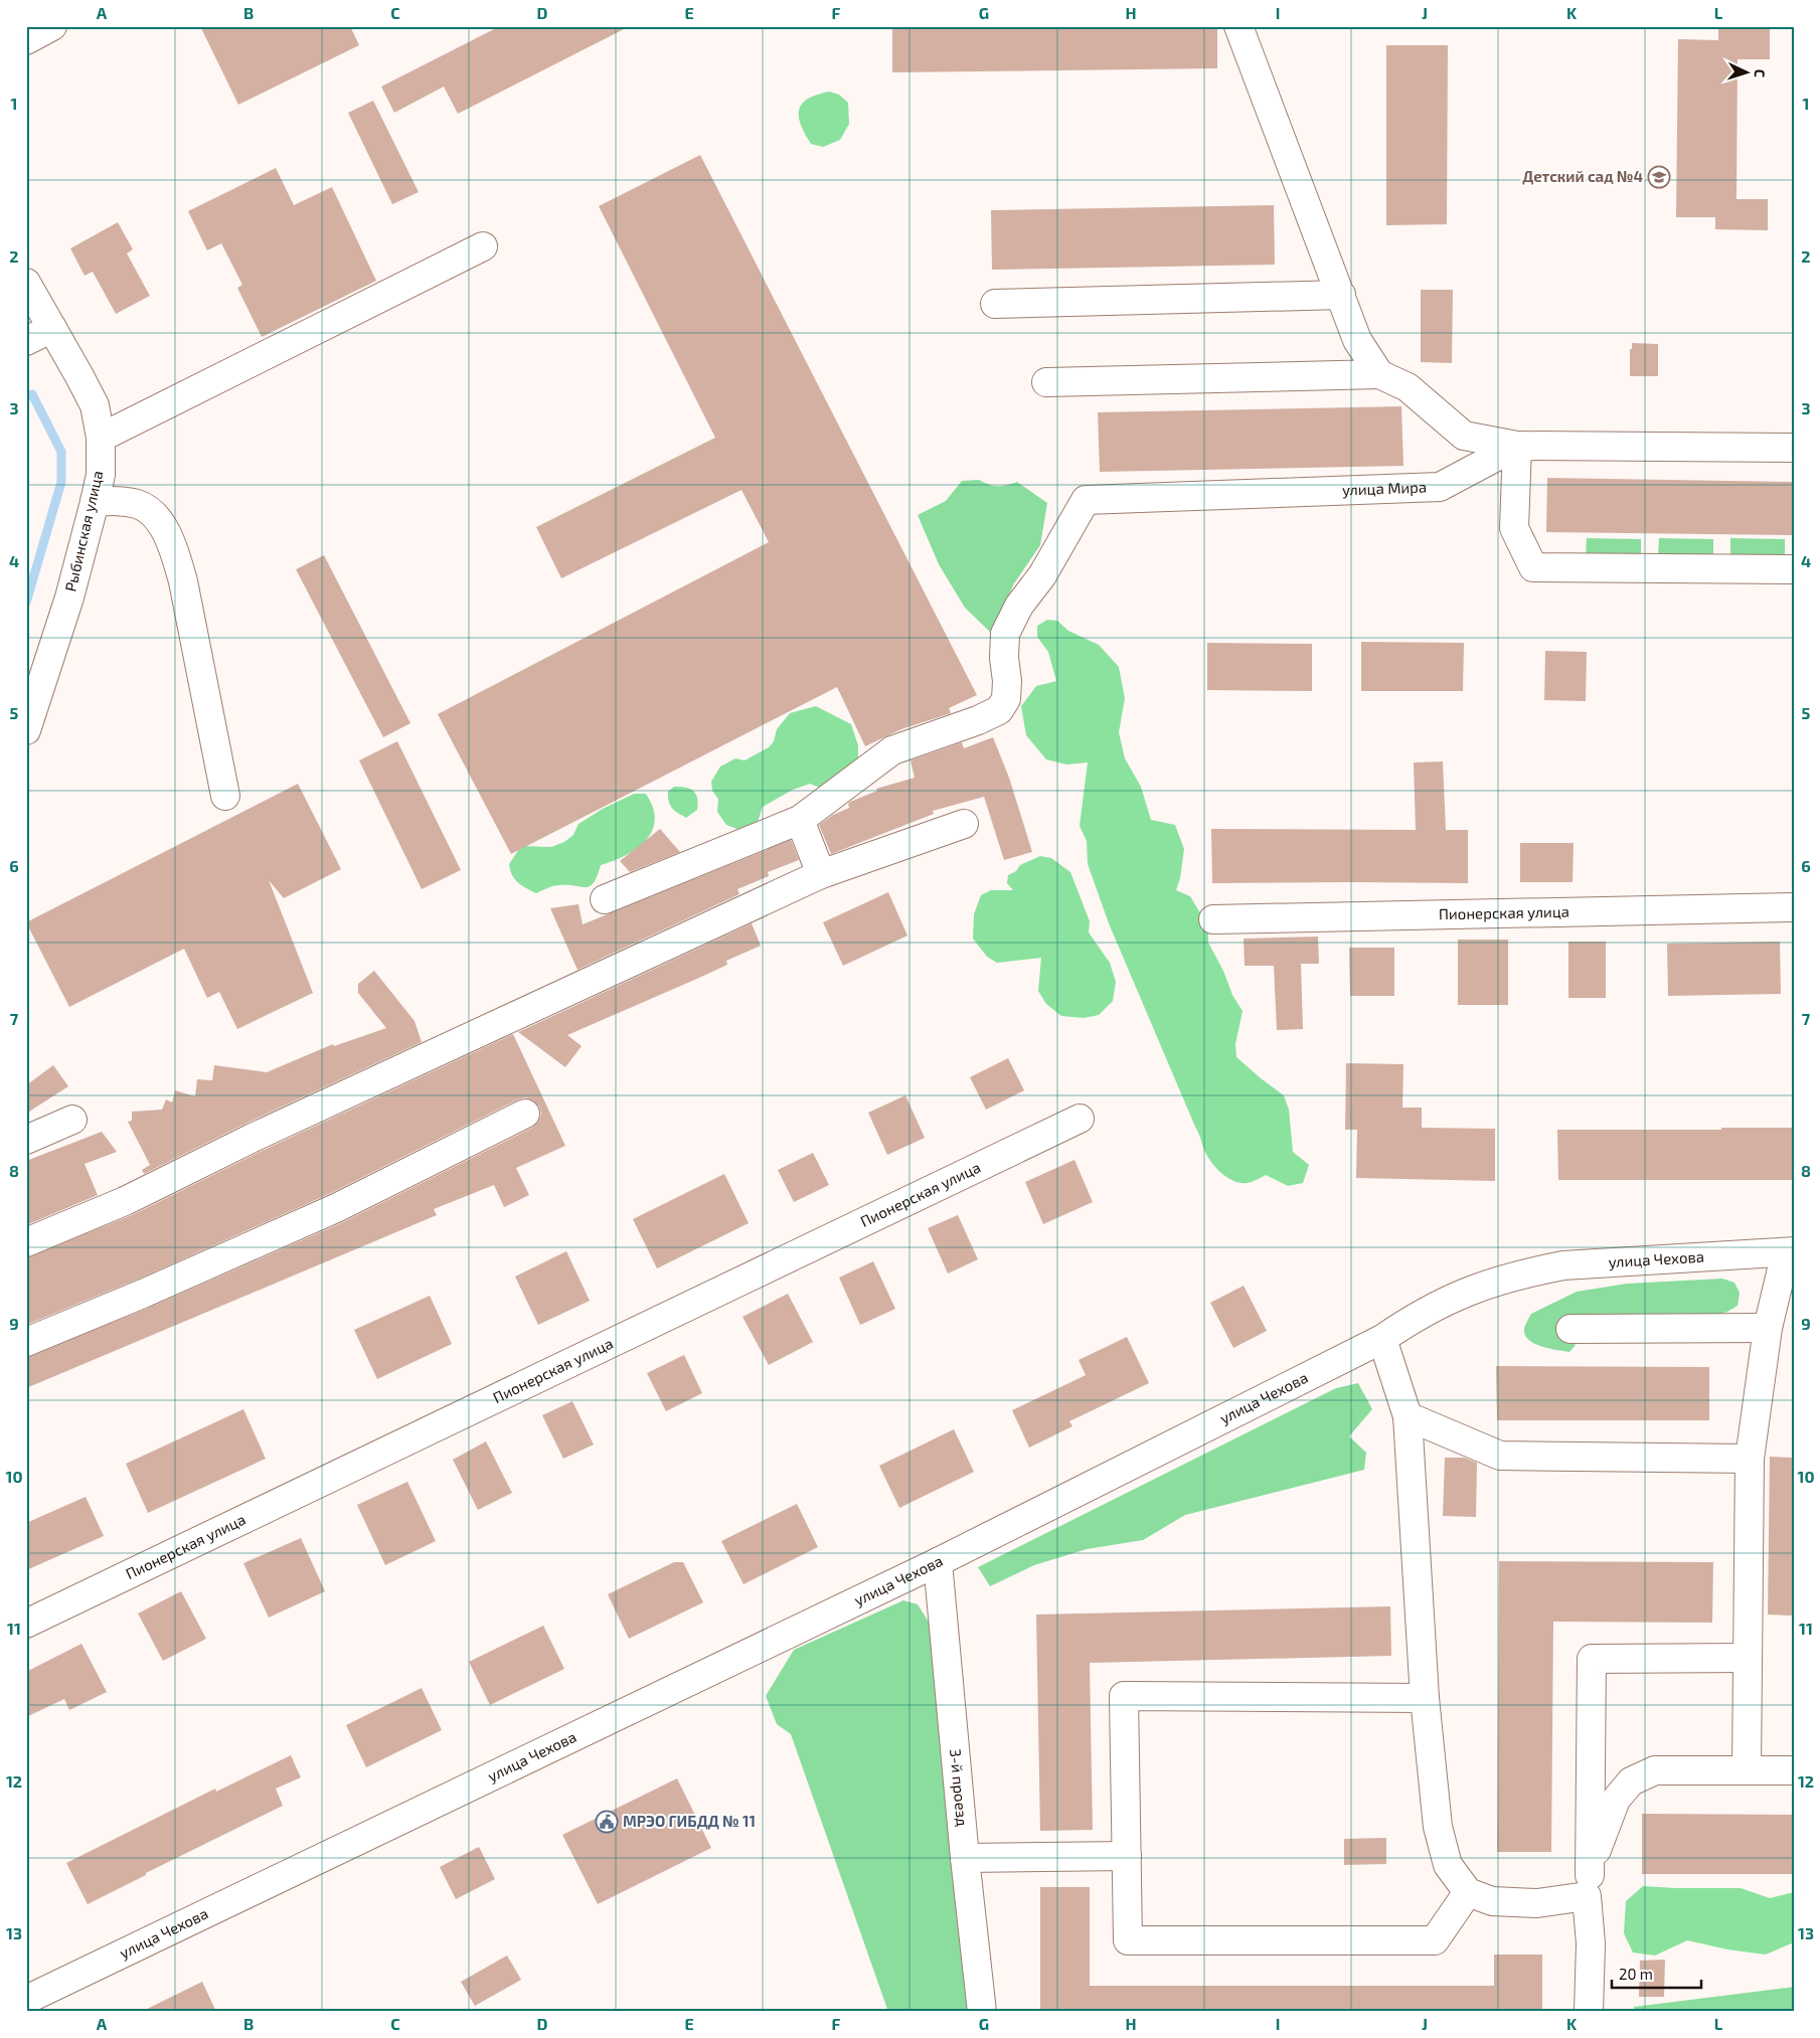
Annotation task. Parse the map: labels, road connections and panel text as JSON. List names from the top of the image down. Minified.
{"streets":{"street":["улица Мира","Рыбинская улица","Пионерская улица","улица Чехова","3-й проезд"]},"crossings":[["улица Чехова","3-й проезд"]],"places":{"school or university":["Детский сад №4"],"public building":["МРЭО ГИБДД № 11"]},"scale_bar":"20 m","north":"right","grid":{"columns":["A","B","C","D","E","F","G","H","I","J","K","L"],"rows":["1","2","3","4","5","6","7","8","9","10","11","12","13"]}}
